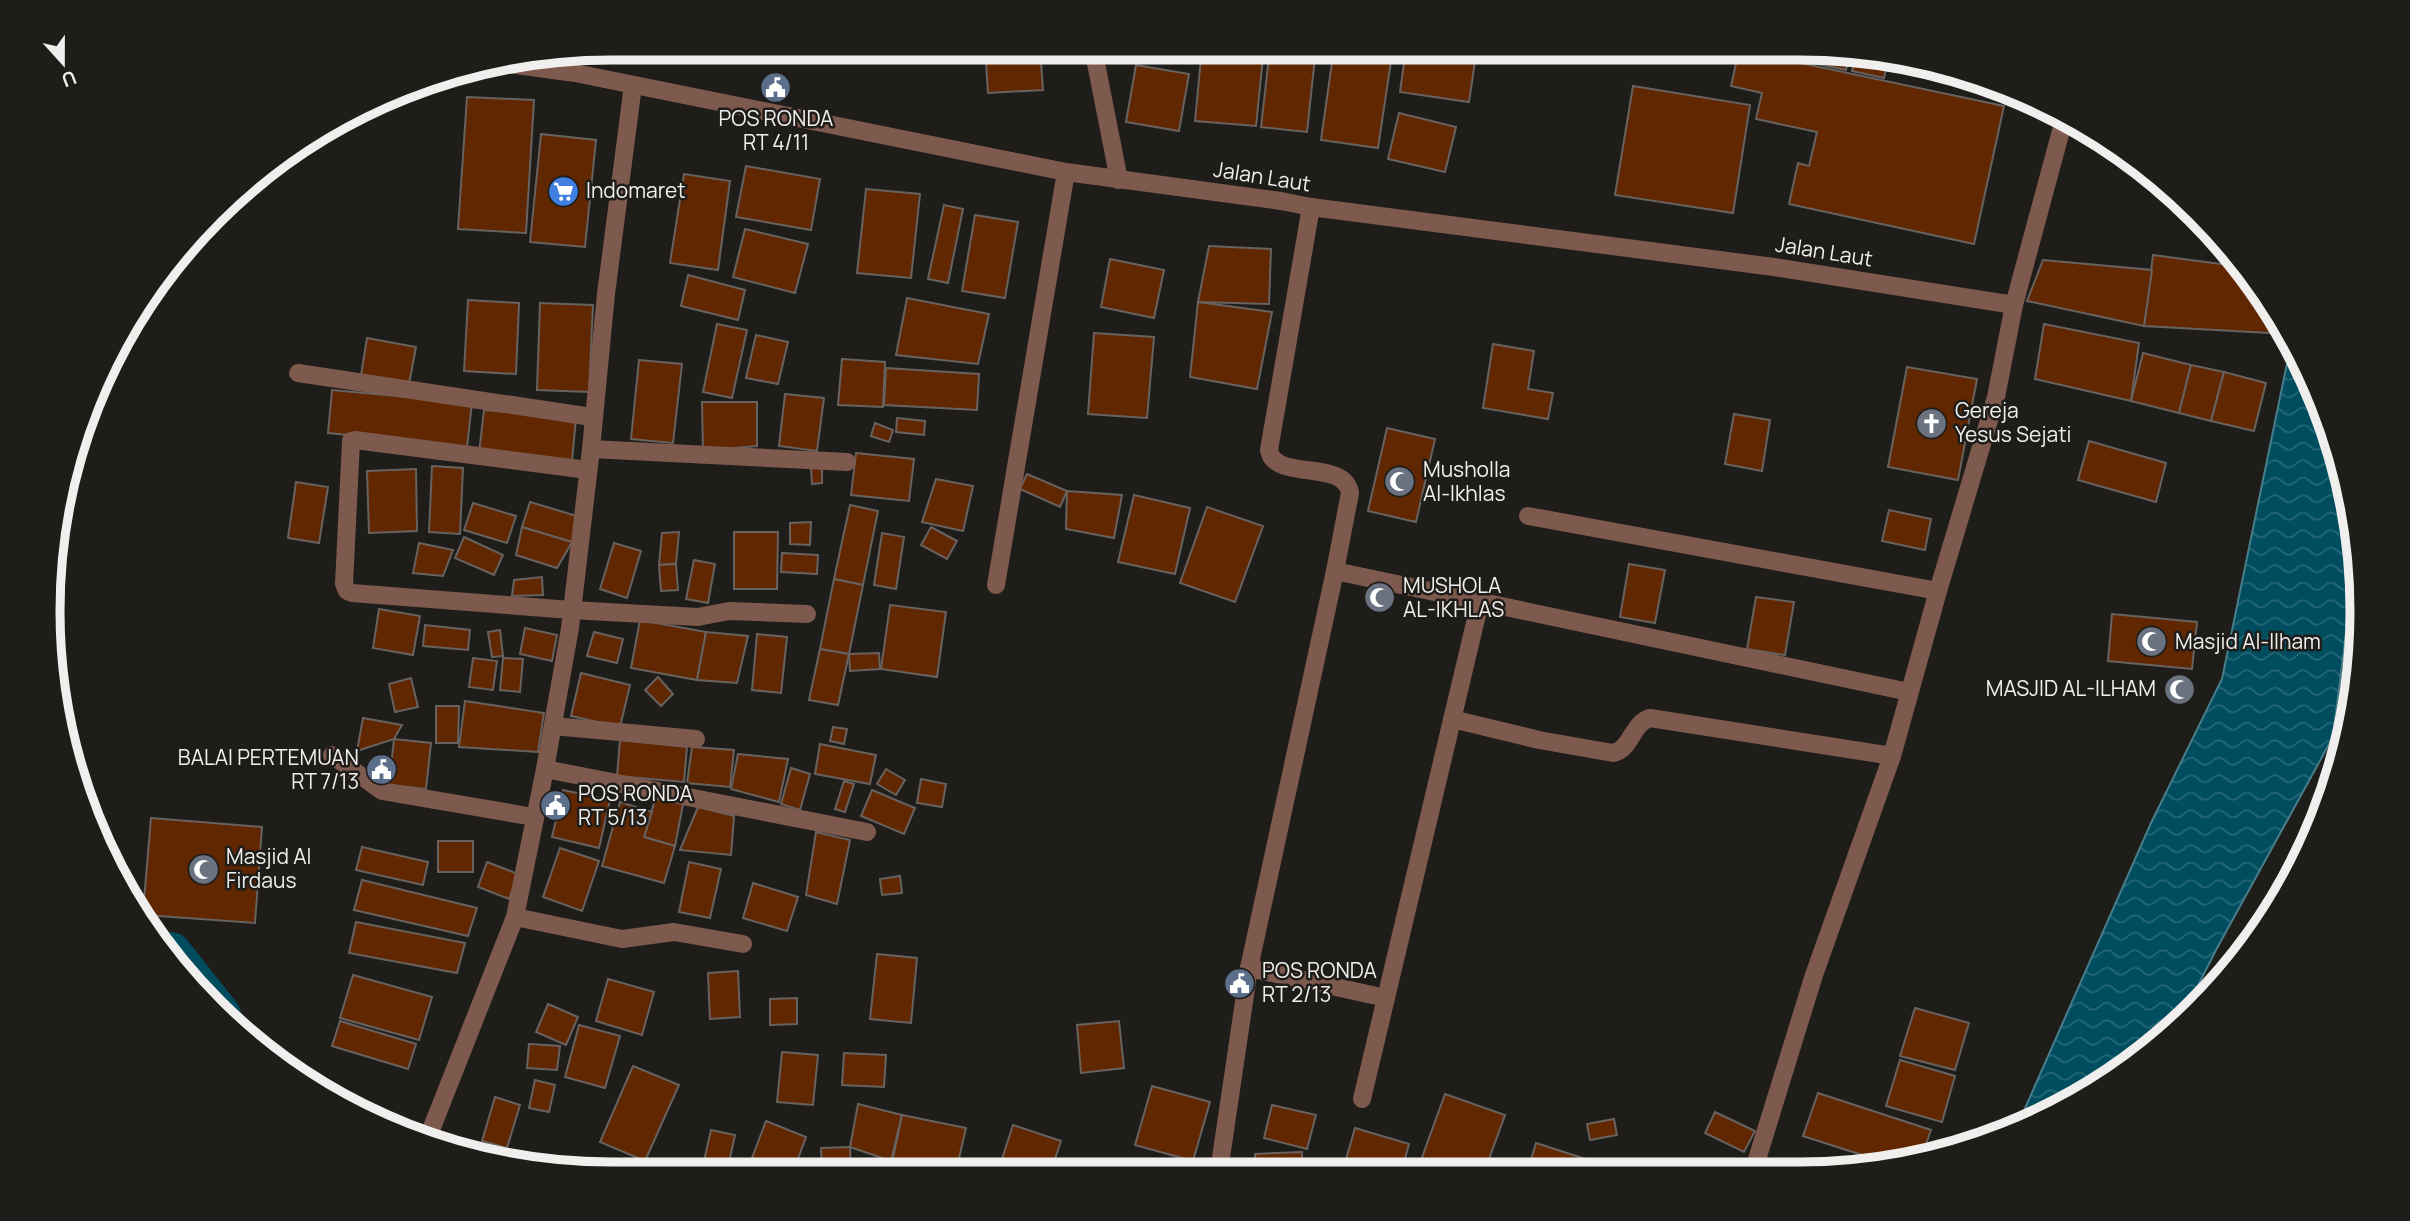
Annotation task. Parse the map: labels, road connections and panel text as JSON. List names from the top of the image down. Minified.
{"streets":{"street":["Jalan Laut"]},"places":{"public building":["POS RONDA RT 4/11","BALAI PERTEMUAN RT 7/13","POS RONDA RT 5/13","POS RONDA RT 2/13"],"supermarket":["Indomaret"],"church":["Gereja Yesus Sejati"],"mosque":["Musholla Al-Ikhlas","MUSHOLA AL-IKHLAS","Masjid Al-Ilham","MASJID AL-ILHAM","Masjid Al Firdaus"]},"north":"bottom"}
